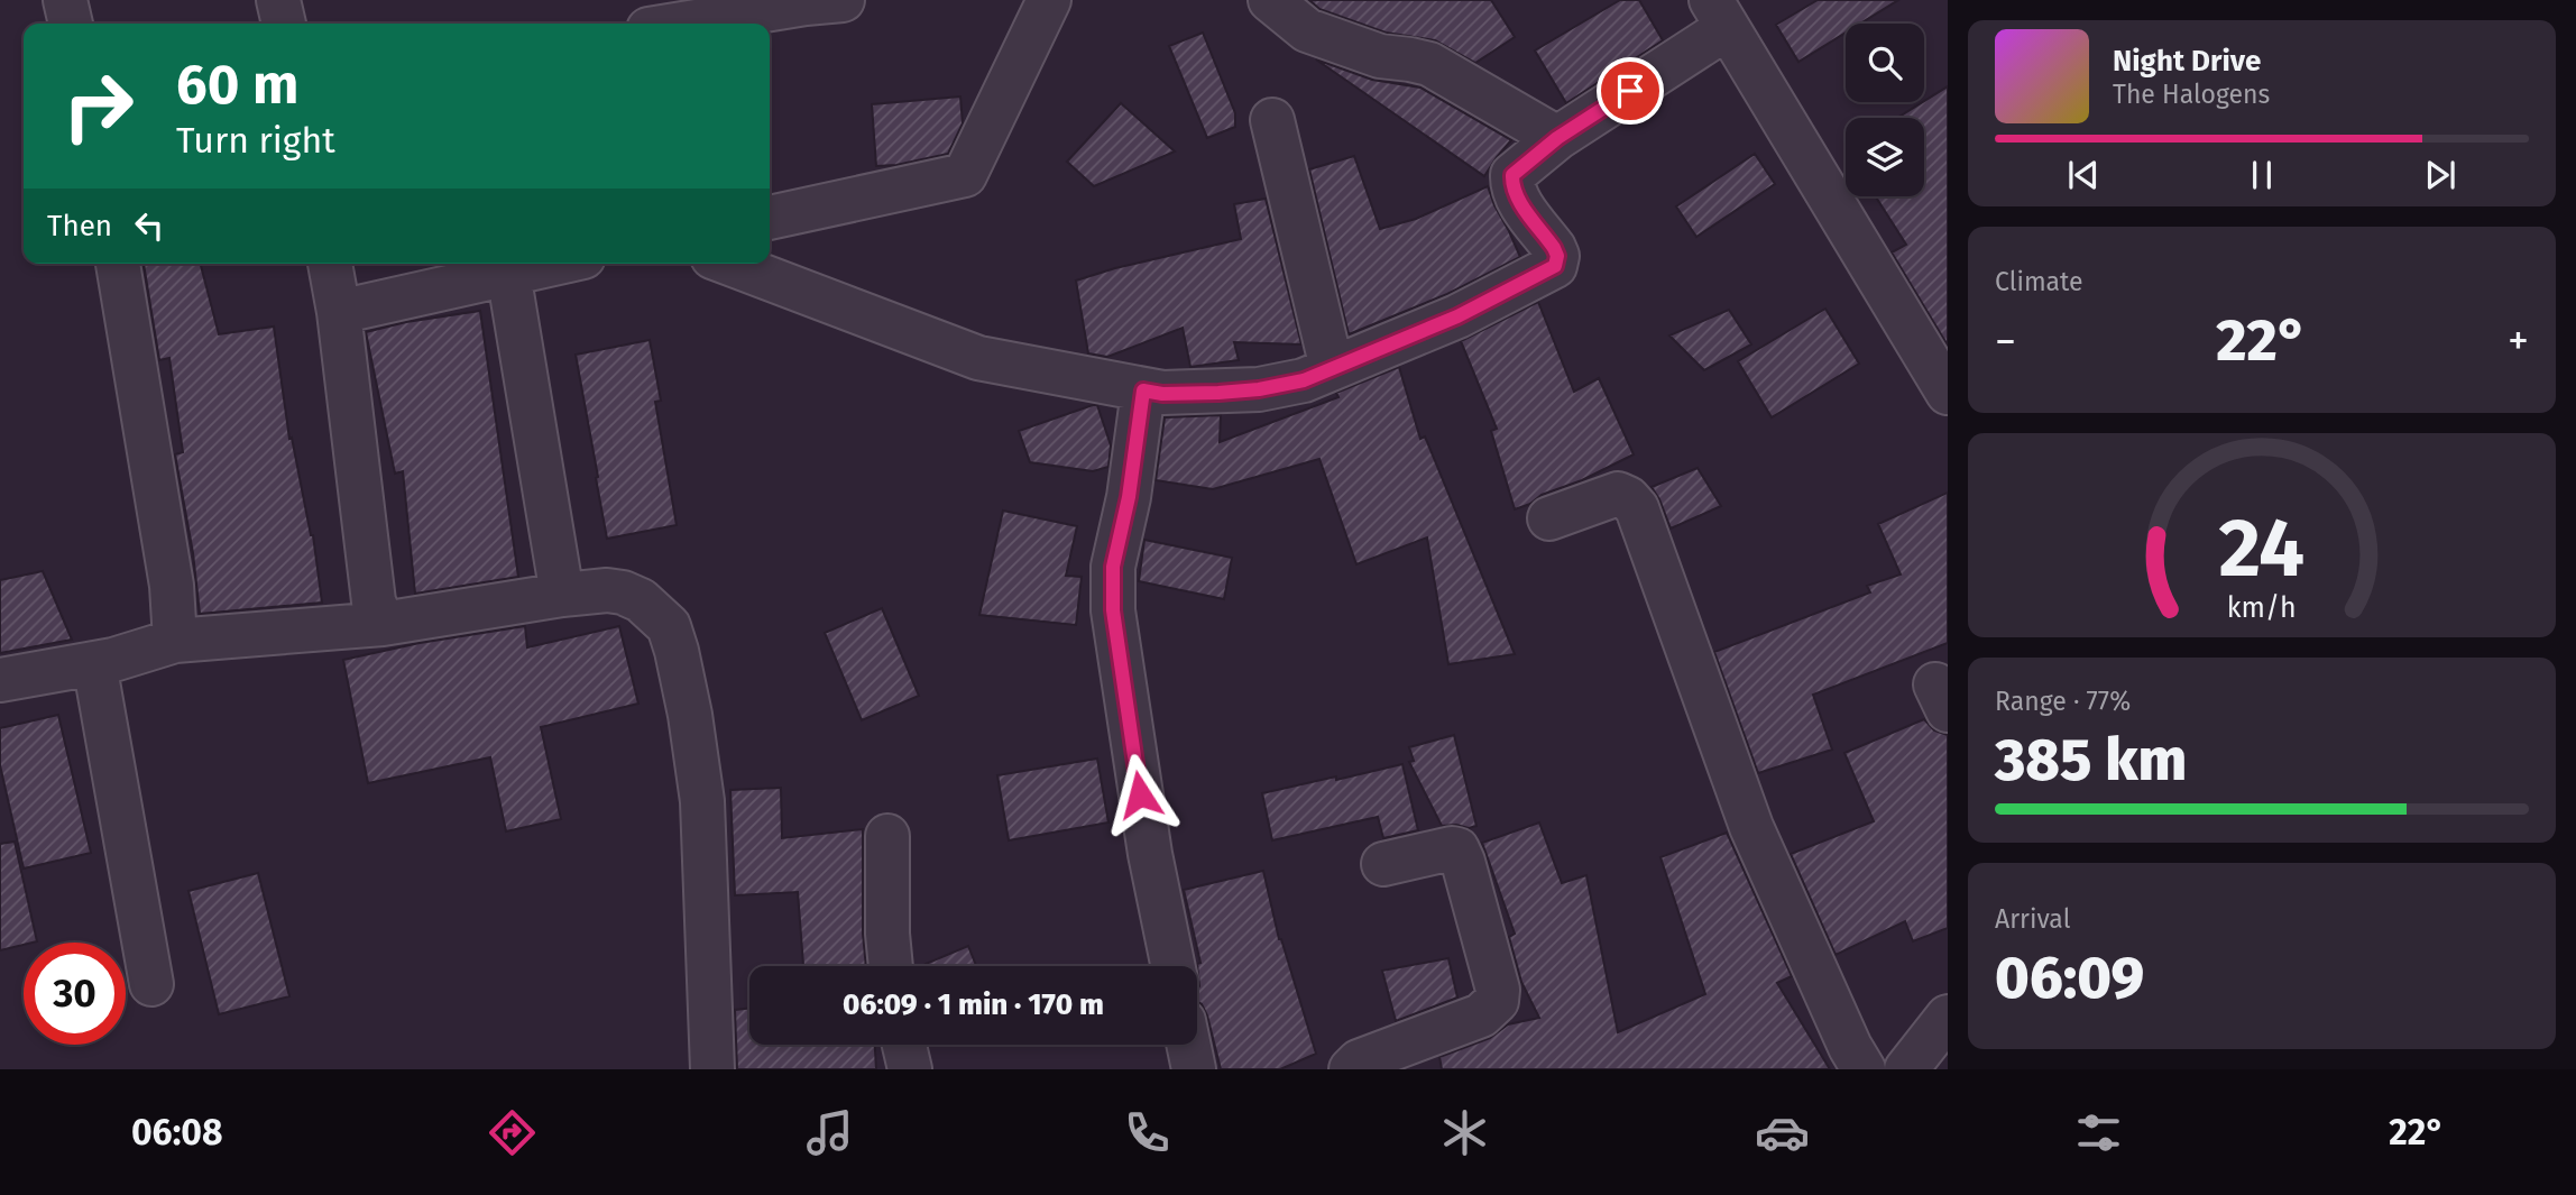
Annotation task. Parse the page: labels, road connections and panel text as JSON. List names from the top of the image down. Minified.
{"page":{"turn":["60 m","Turn right"],"song":["Night Drive","The Halogens"],"then":"Then","tile":["Climate",["Range · 77%","385 km"],["Arrival","06:09"]],"heat":["−","22°","+"],"limit":"30","trip":"06:09 · 1 min · 170 m","tabs":["06:08","22°"],"gauge":["24","km/h"]}}
